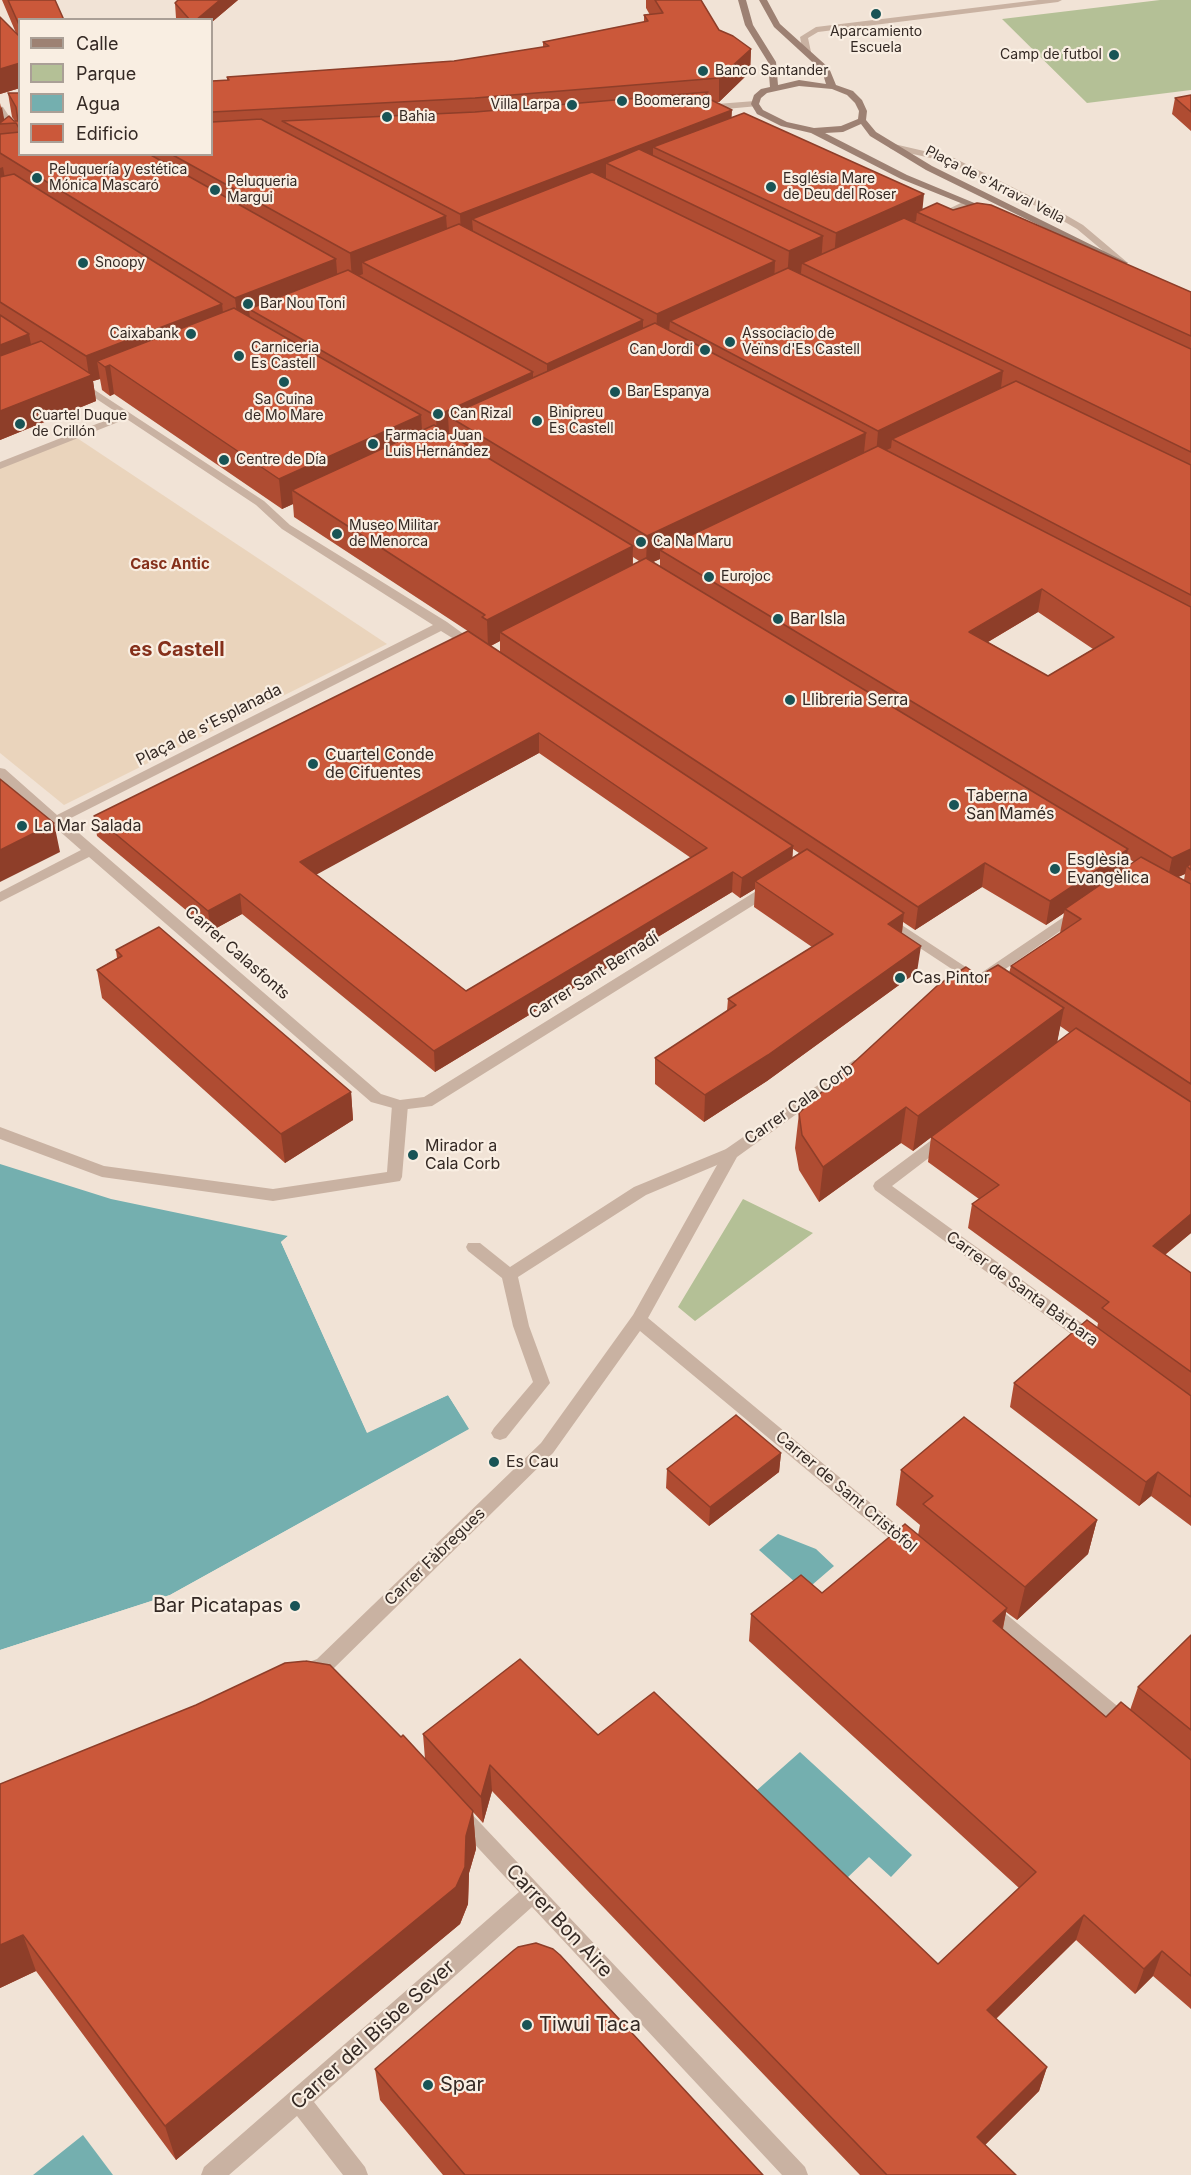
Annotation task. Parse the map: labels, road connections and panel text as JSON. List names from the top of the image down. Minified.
{"streets":{"main road":["Plaça de s'Arraval Vella"],"street":["Plaça de s'Esplanada","Carrer Calasfonts","Carrer Sant Bernadí","Carrer Cala Corb","Carrer de Santa Bàrbara","Carrer de Sant Cristòfol","Carrer Fàbregues","Carrer Bon Aire","Carrer del Bisbe Sever"]},"crossings":[["Plaça de s'Esplanada","Carrer Calasfonts"],["Carrer Calasfonts","Carrer Sant Bernadí"],["Carrer Cala Corb","Carrer Fàbregues"],["Carrer de Sant Cristòfol","Carrer Fàbregues"],["Carrer Bon Aire","Carrer del Bisbe Sever"]],"districts":["Casc Antic","es Castell"],"places":["Aparcamiento Escuela","Camp de futbol","Banco Santander","Boomerang","Villa Larpa","Bahia","Peluquería y estética Mónica Mascaró","Església Mare de Deu del Roser","Peluqueria Margui","Snoopy","Bar Nou Toni","Caixabank","Associacio de Veïns d'Es Castell","Can Jordi","Carniceria Es Castell","Sa Cuina de Mo Mare","Bar Espanya","Can Rizal","Binipreu Es Castell","Cuartel Duque de Crillón","Farmacia Juan Luis Hernández","Centre de Día","Museo Militar de Menorca","Ca Na Maru","Eurojoc","Bar Isla","Llibreria Serra","Cuartel Conde de Cifuentes","Taberna San Mamés","La Mar Salada","Esglèsia Evangèlica","Cas Pintor","Mirador a Cala Corb","Es Cau","Bar Picatapas","Tiwui Taca","Spar"],"legend":["Calle","Parque","Agua","Edificio"]}
